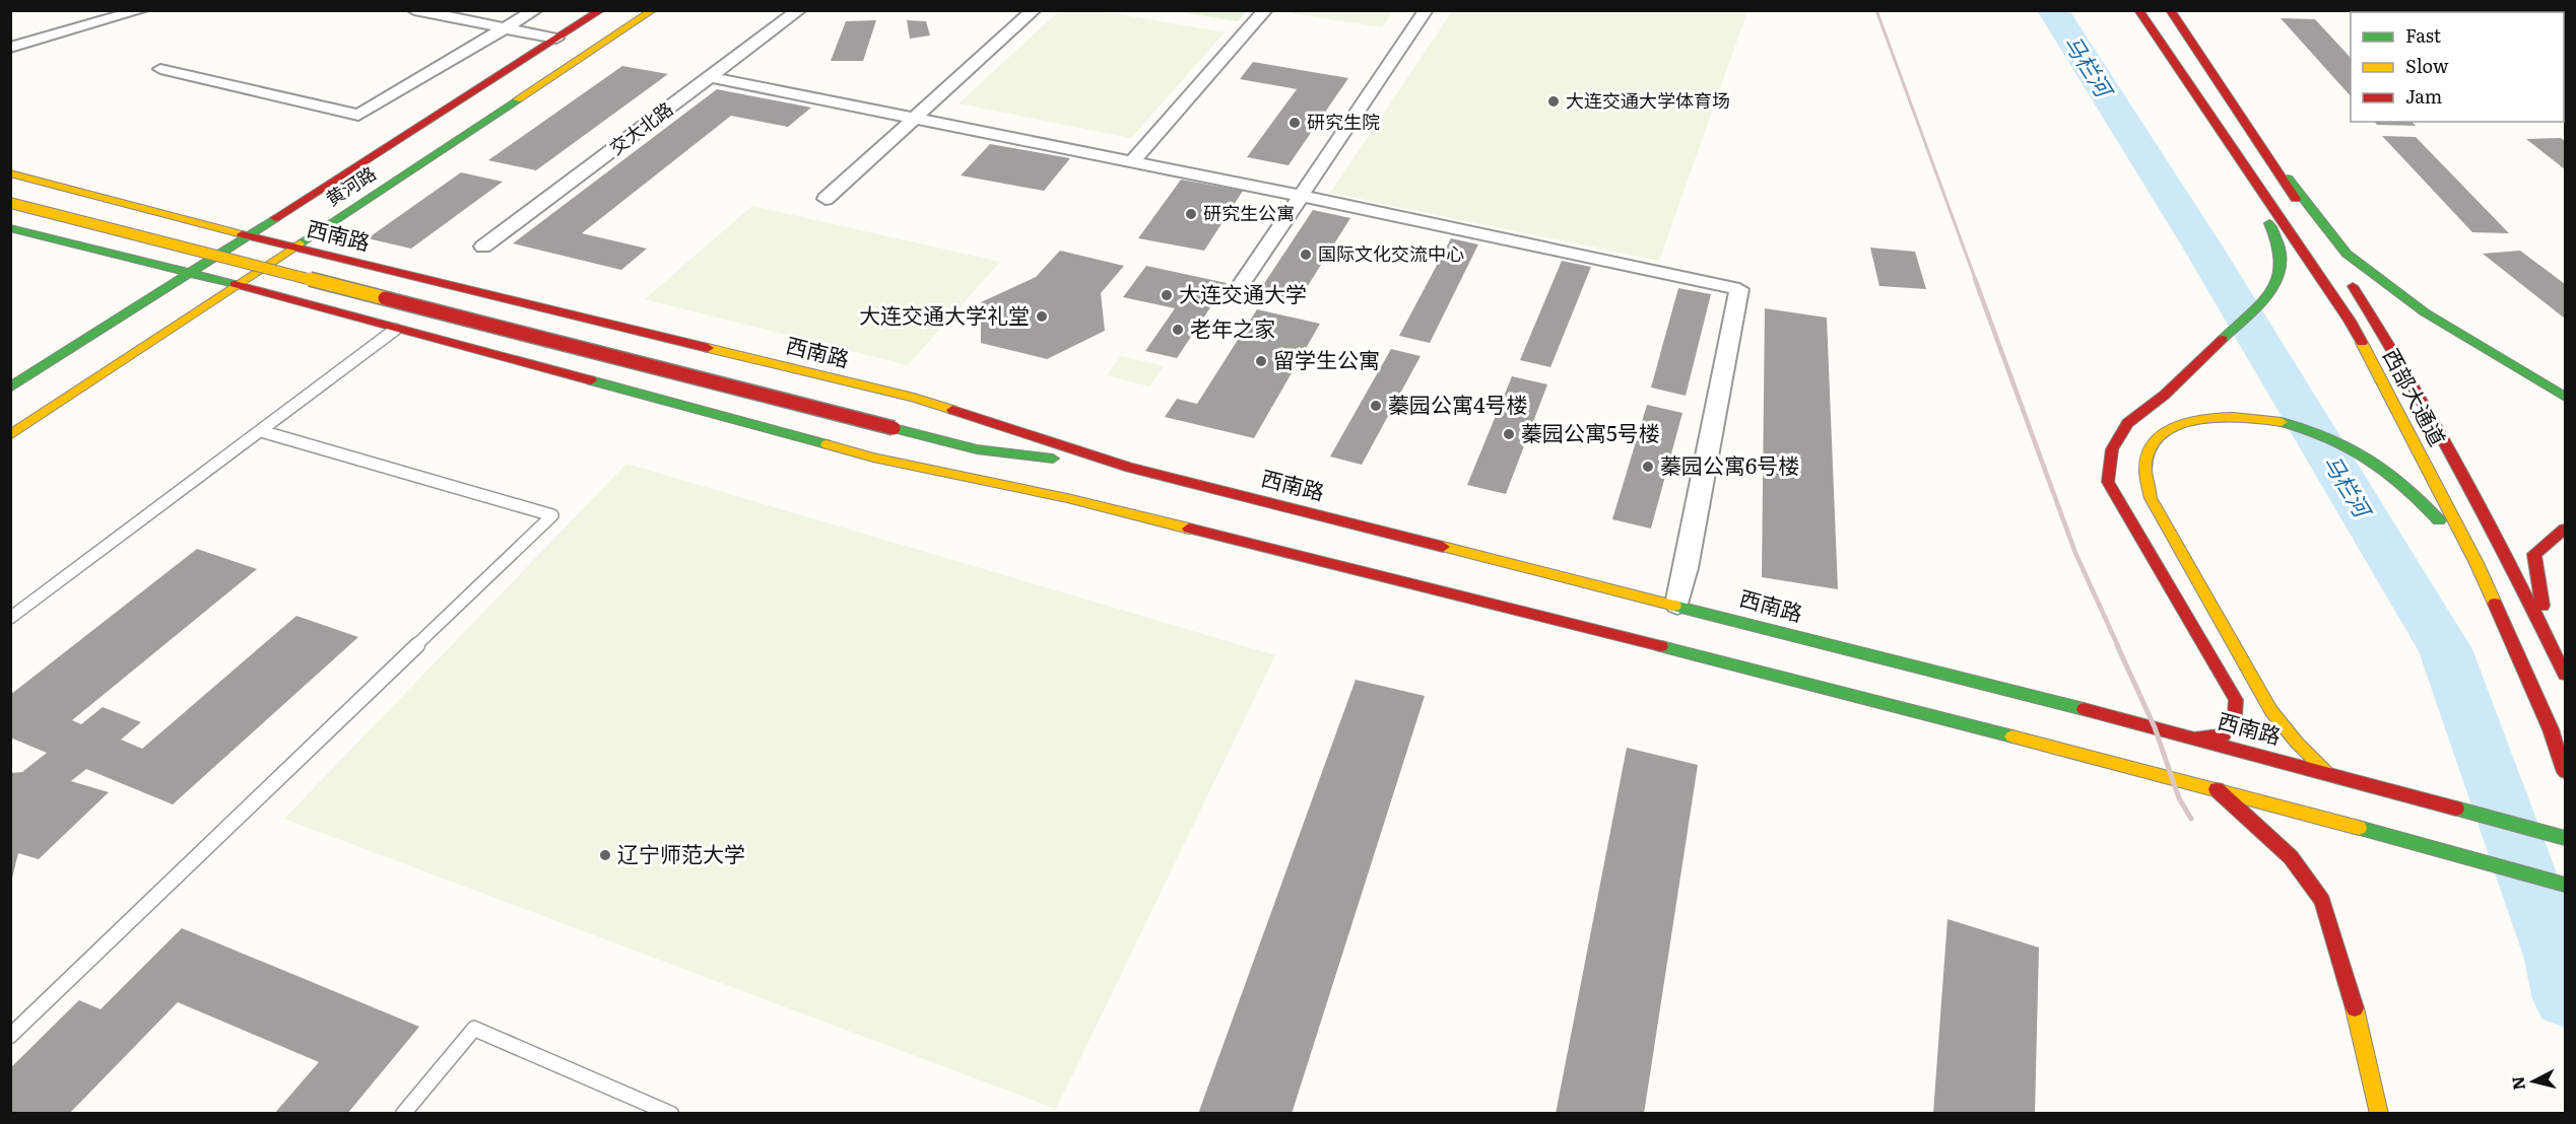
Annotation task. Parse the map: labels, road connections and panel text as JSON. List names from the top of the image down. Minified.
{"streets":{"main road":["黄河路","西南路","西部大通道"],"street":["交大北路"]},"crossings":[["黄河路","西南路"]],"water":["马栏河"],"places":["大连交通大学体育场","研究生院","研究生公寓","国际文化交流中心","大连交通大学","大连交通大学礼堂","老年之家","留学生公寓","蓁园公寓4号楼","蓁园公寓5号楼","蓁园公寓6号楼","辽宁师范大学"],"legend":["Fast","Slow","Jam"],"north":"left"}
